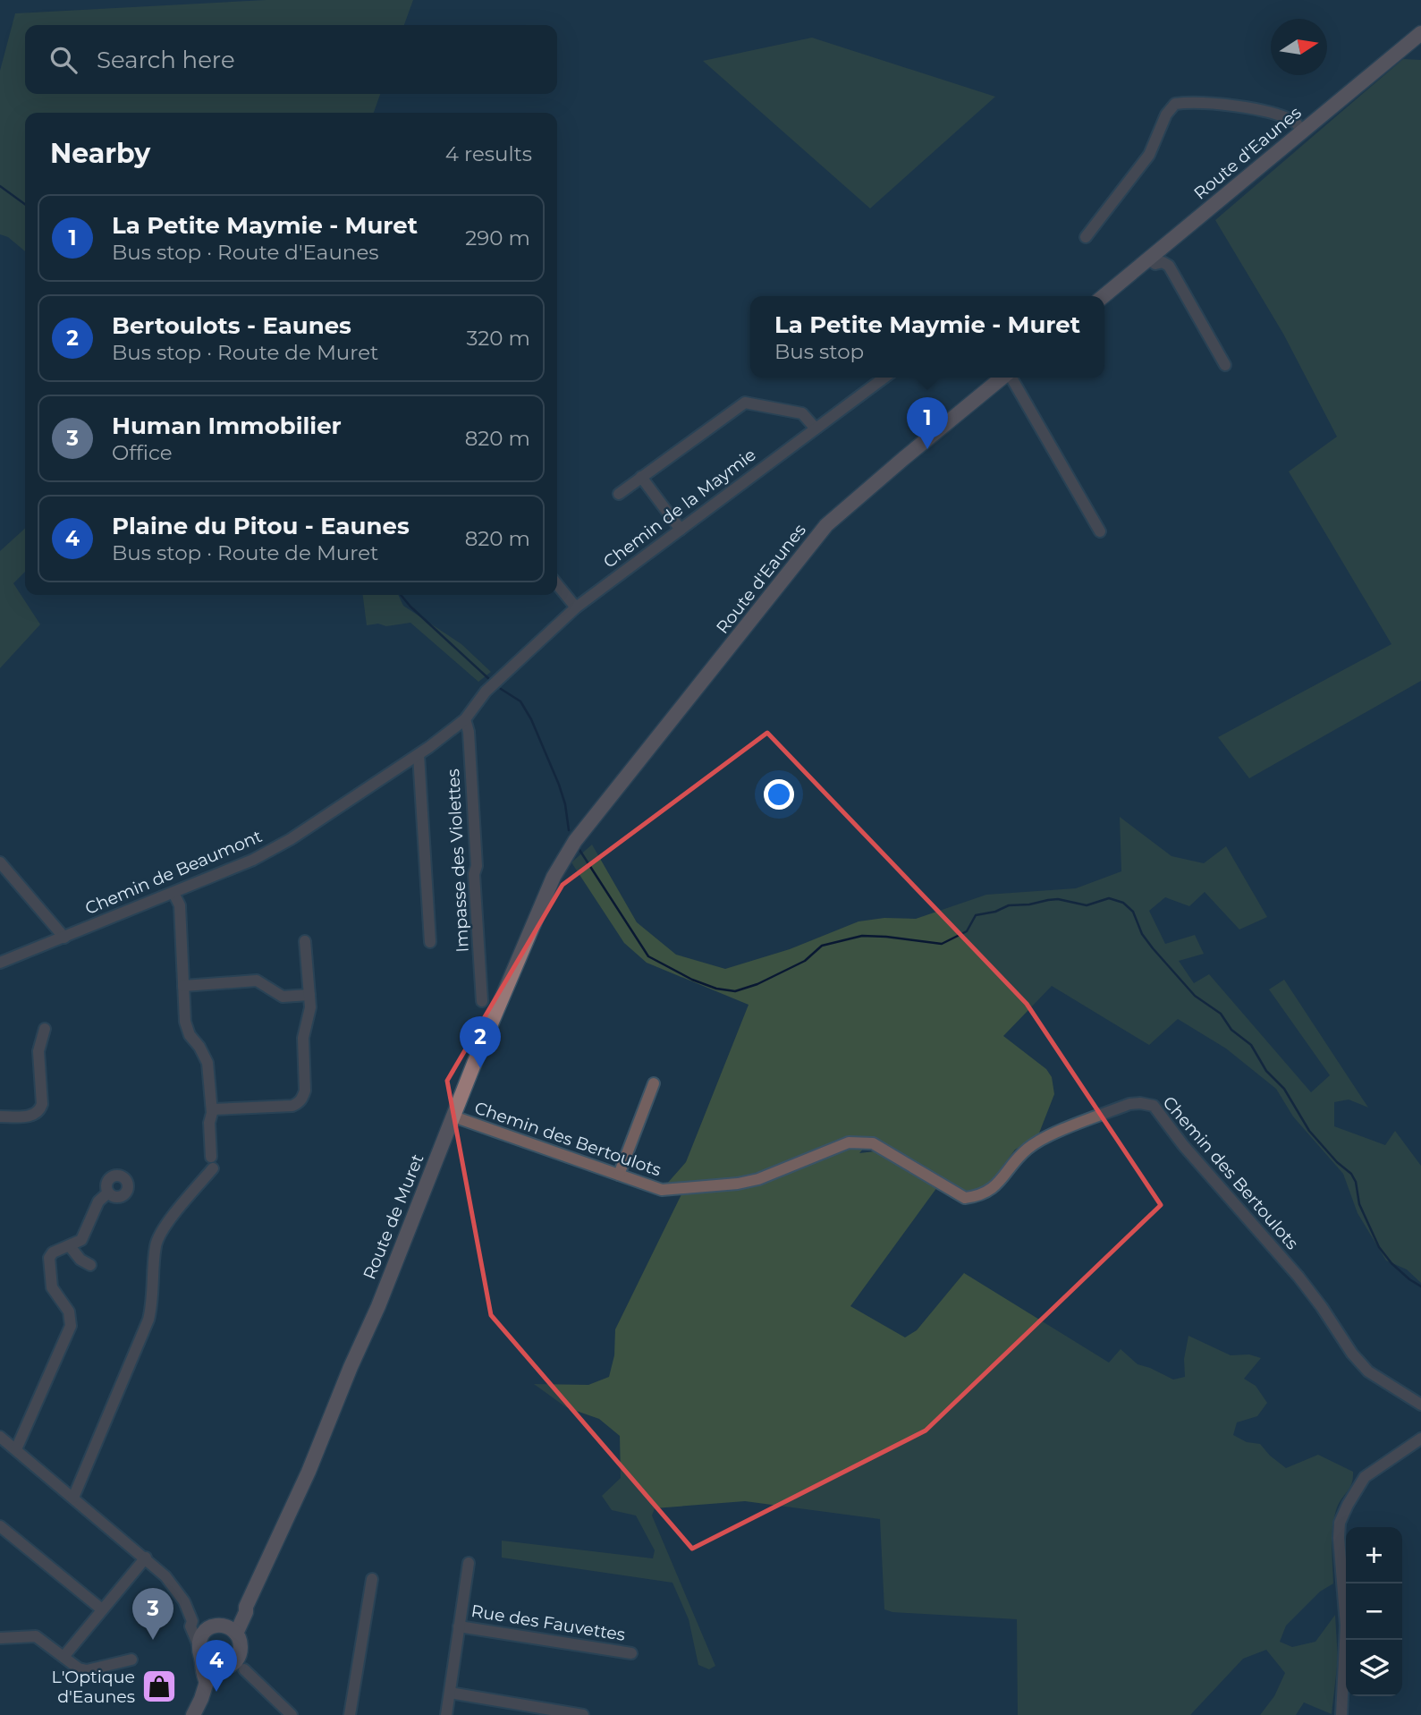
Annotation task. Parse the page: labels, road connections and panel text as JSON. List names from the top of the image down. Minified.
{"streets":{"main road":["Route d'Eaunes","Route de Muret"],"street":["Chemin de la Maymie","Impasse des Violettes","Chemin de Beaumont","Chemin des Bertoulots","Rue des Fauvettes"]},"crossings":[["Route d'Eaunes","Route de Muret"],["Chemin de la Maymie","Chemin de Beaumont"],["Impasse des Violettes","Chemin de Beaumont"],["Chemin des Bertoulots","Route de Muret"]],"places":{"shop":["L'Optique d'Eaunes"]},"north":"right","page":{"search":"Search here","heading":["Nearby","4 results"],"list":[{"mark":"1","name":"La Petite Maymie - Muret","note":"Bus stop · Route d'Eaunes","value":"290 m"},{"mark":"2","name":"Bertoulots - Eaunes","note":"Bus stop · Route de Muret","value":"320 m"},{"mark":"3","name":"Human Immobilier","note":"Office","value":"820 m"},{"mark":"4","name":"Plaine du Pitou - Eaunes","note":"Bus stop · Route de Muret","value":"820 m"}],"popup":["La Petite Maymie - Muret","Bus stop"],"pins":["1","2","3","4"],"map_buttons":["+","−"]}}
